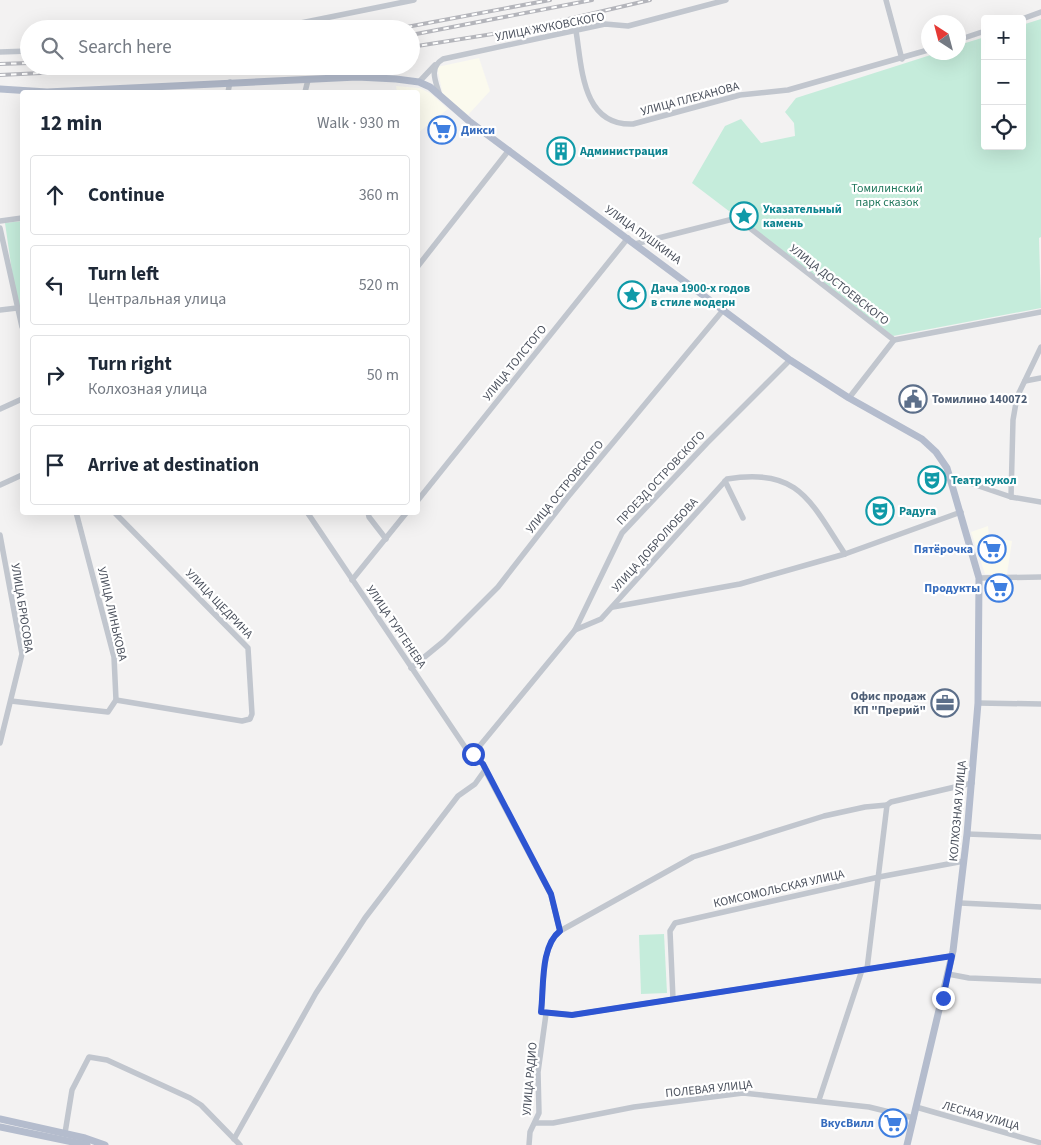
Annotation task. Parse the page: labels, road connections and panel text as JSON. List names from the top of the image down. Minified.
{"streets":{"main road":["УЛИЦА ПУШКИНА","КОЛХОЗНАЯ УЛИЦА"],"street":["УЛИЦА ЖУКОВСКОГО","УЛИЦА ПЛЕХАНОВА","УЛИЦА ДОСТОЕВСКОГО","УЛИЦА ТОЛСТОГО","ПРОЕЗД ОСТРОВСКОГО","УЛИЦА ОСТРОВСКОГО","УЛИЦА ДОБРОЛЮБОВА","УЛИЦА ЩЕДРИНА","УЛИЦА БРЮСОВА","УЛИЦА ЛИНЬКОВА","УЛИЦА ТУРГЕНЕВА","КОМСОМОЛЬСКАЯ УЛИЦА","УЛИЦА РАДИО","ПОЛЕВАЯ УЛИЦА","ЛЕСНАЯ УЛИЦА"]},"crossings":[["УЛИЦА ЖУКОВСКОГО","УЛИЦА ПЛЕХАНОВА"],["УЛИЦА ПУШКИНА","УЛИЦА ДОСТОЕВСКОГО"],["УЛИЦА ПУШКИНА","УЛИЦА ТОЛСТОГО"],["УЛИЦА ПУШКИНА","ПРОЕЗД ОСТРОВСКОГО"],["УЛИЦА ПУШКИНА","УЛИЦА ОСТРОВСКОГО"],["УЛИЦА ПУШКИНА","КОЛХОЗНАЯ УЛИЦА"],["УЛИЦА ОСТРОВСКОГО","УЛИЦА ТУРГЕНЕВА"],["УЛИЦА ДОБРОЛЮБОВА","КОЛХОЗНАЯ УЛИЦА"],["УЛИЦА ЩЕДРИНА","УЛИЦА ЛИНЬКОВА"],["УЛИЦА ТУРГЕНЕВА","УЛИЦА РАДИО"],["КОЛХОЗНАЯ УЛИЦА","КОМСОМОЛЬСКАЯ УЛИЦА"],["КОЛХОЗНАЯ УЛИЦА","ПОЛЕВАЯ УЛИЦА"],["КОЛХОЗНАЯ УЛИЦА","ЛЕСНАЯ УЛИЦА"],["УЛИЦА РАДИО","ПОЛЕВАЯ УЛИЦА"]],"parks":["Томилинский парк сказок"],"places":{"supermarket":["Дикси","Пятёрочка","Продукты","ВкусВилл"],"building":["Администрация"],"place":["Указательный камень","Дача 1900-х годов в стиле модерн"],"public building":["Томилино 140072"],"theatre":["Театр кукол","Радуга"],"office":["Офис продаж КП \"Прерий\""]},"north":"top left","page":{"map_buttons":["+","−"],"search":"Search here","heading":["12 min","Walk · 930 m"],"list":[["Continue","360 m"],["Turn left","Центральная улица","520 m"],["Turn right","Колхозная улица","50 m"],"Arrive at destination"]}}
